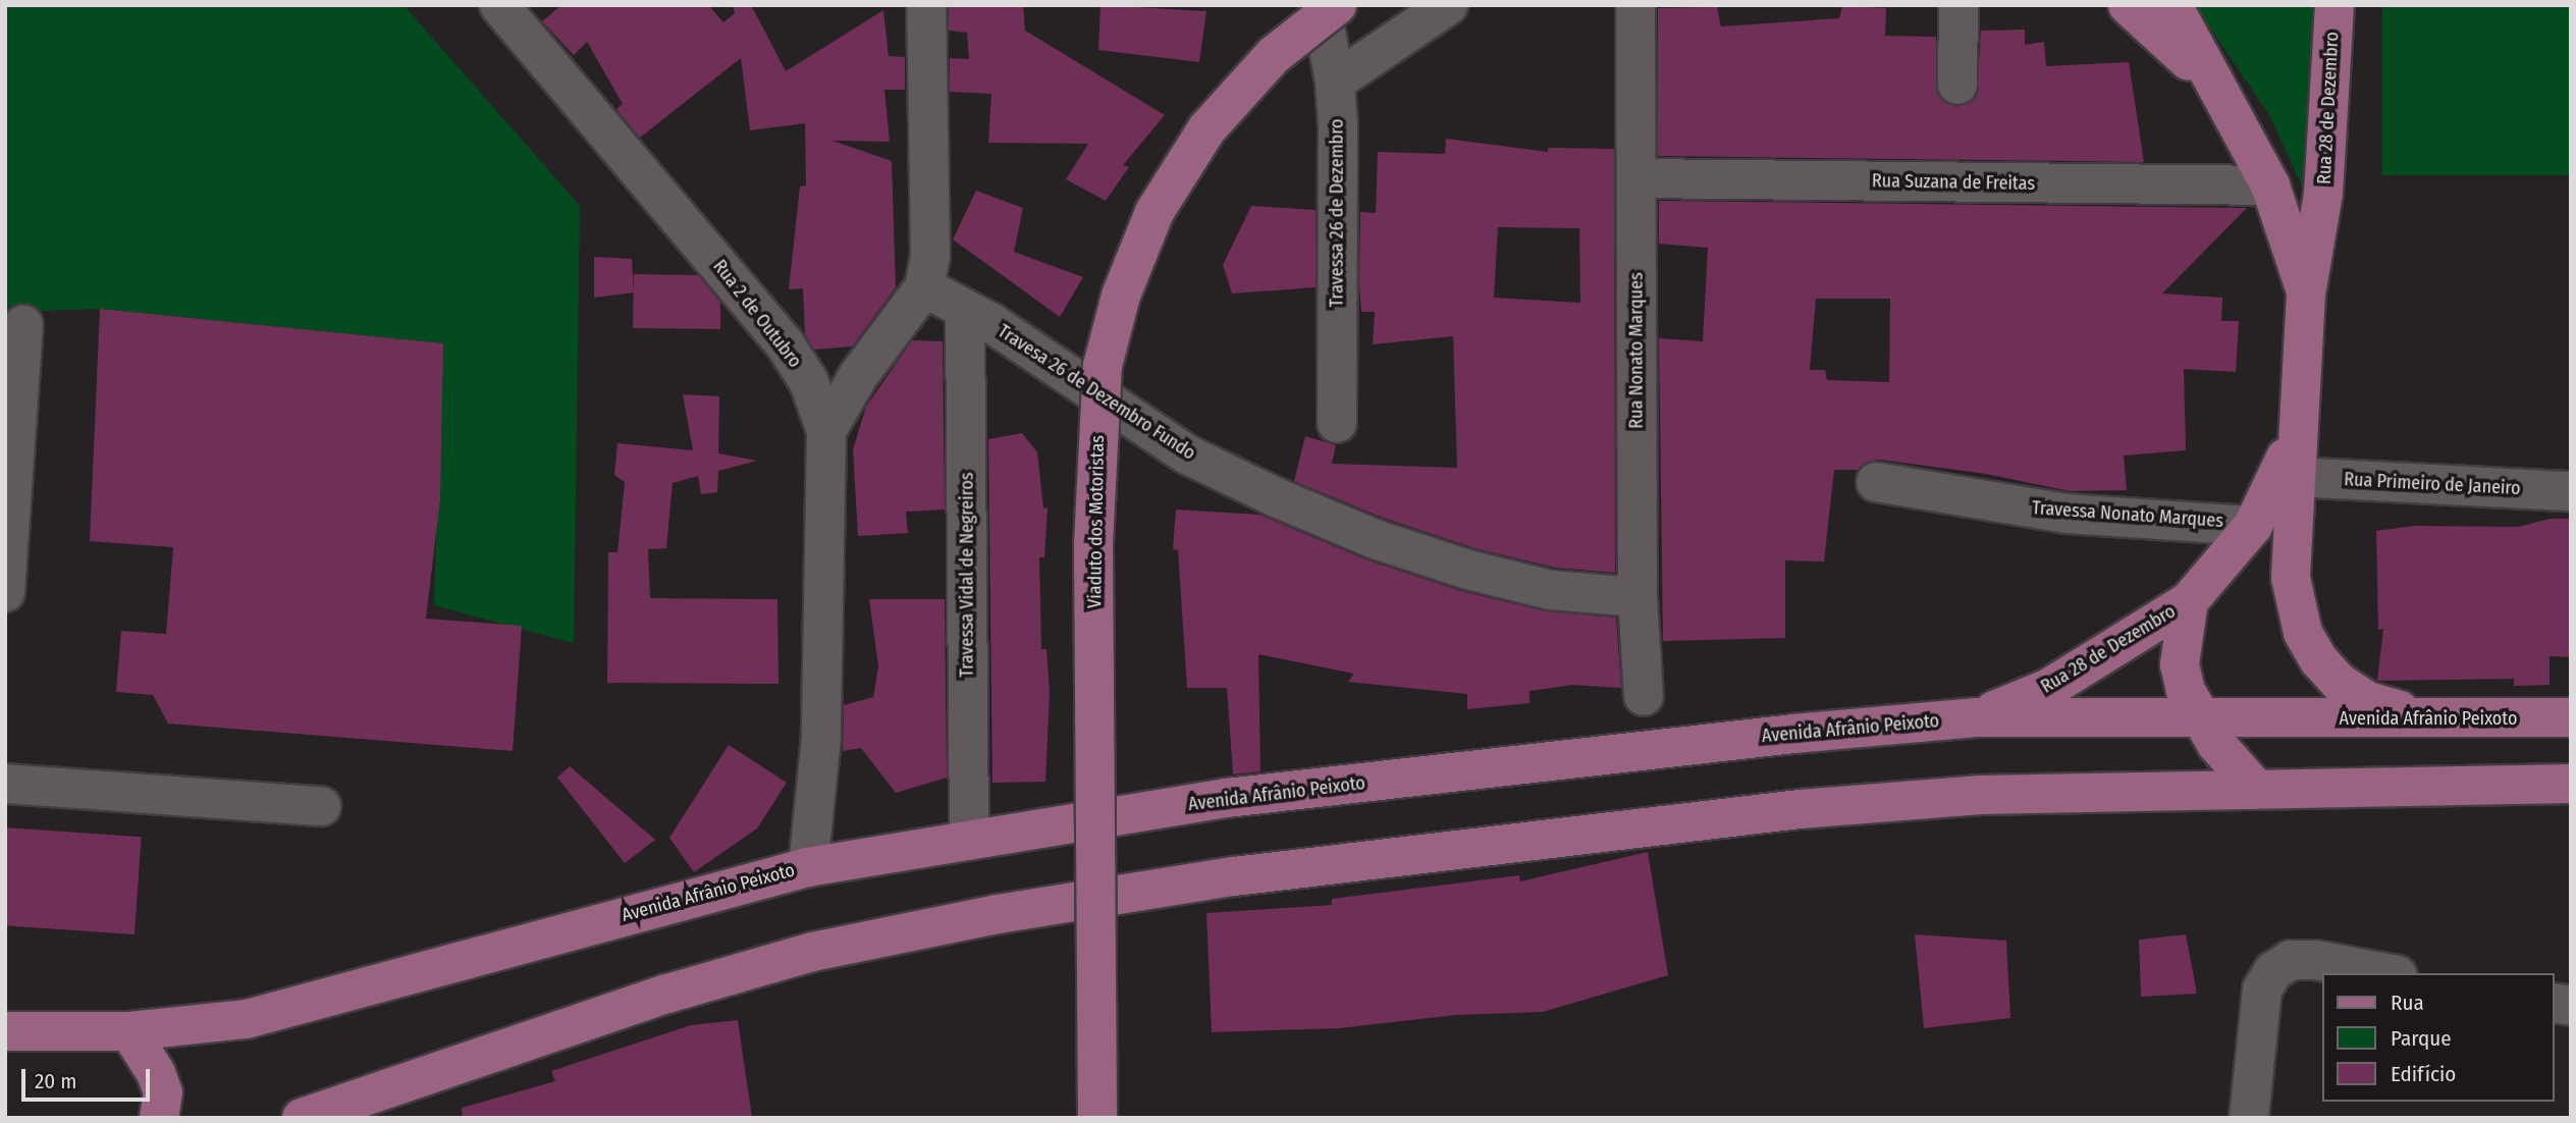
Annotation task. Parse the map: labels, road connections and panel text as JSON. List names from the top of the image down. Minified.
{"streets":{"main road":["Rua 28 de Dezembro","Viaduto dos Motoristas","Avenida Afrânio Peixoto"],"street":["Rua Suzana de Freitas","Travessa 26 de Dezembro","Rua 2 de Outubro","Rua Nonato Marques","Travesa 26 de Dezembro Fundo","Rua Primeiro de Janeiro","Travessa Nonato Marques","Travessa Vidal de Negreiros"]},"crossings":[["Rua 28 de Dezembro","Rua Suzana de Freitas"],["Rua 28 de Dezembro","Rua Primeiro de Janeiro"],["Rua 28 de Dezembro","Travessa Nonato Marques"],["Rua 28 de Dezembro","Avenida Afrânio Peixoto"],["Rua Suzana de Freitas","Rua Nonato Marques"],["Rua 2 de Outubro","Avenida Afrânio Peixoto"],["Rua Nonato Marques","Travesa 26 de Dezembro Fundo"],["Travesa 26 de Dezembro Fundo","Travessa Vidal de Negreiros"],["Travessa Vidal de Negreiros","Avenida Afrânio Peixoto"]],"legend":["Rua","Parque","Edifício"],"scale_bar":"20 m"}
